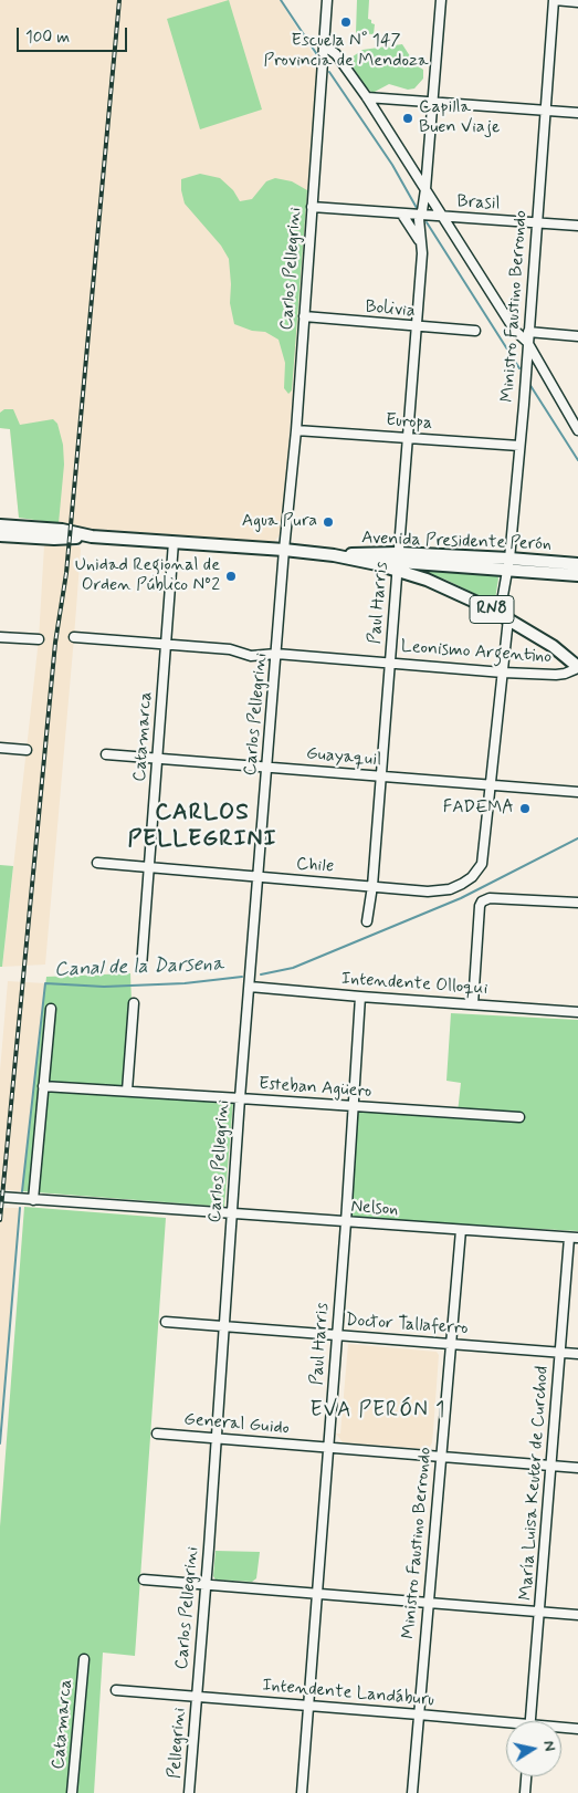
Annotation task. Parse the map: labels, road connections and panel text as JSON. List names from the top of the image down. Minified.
{"streets":{"main road":["Avenida Presidente Perón","RN8"],"street":["Brasil","Carlos Pellegrini","Ministro Faustino Berrondo","Bolivia","Europa","Paul Harris","Leonismo Argentino","Catamarca","Guayaquil","Chile","Intendente Olloqui","Esteban Agüero","Nelson","Doctor Tallaferro","General Guido","María Luisa Keuter de Curchod","Intendente Landáburu","Pellegrini"]},"crossings":[["Brasil","Ministro Faustino Berrondo"],["Brasil","Paul Harris"],["Carlos Pellegrini","Bolivia"],["Carlos Pellegrini","Europa"],["Carlos Pellegrini","Avenida Presidente Perón"],["Carlos Pellegrini","Leonismo Argentino"],["Carlos Pellegrini","Guayaquil"],["Carlos Pellegrini","Chile"],["Carlos Pellegrini","Intendente Olloqui"],["Carlos Pellegrini","Esteban Agüero"],["Carlos Pellegrini","Nelson"],["Carlos Pellegrini","Doctor Tallaferro"],["Carlos Pellegrini","General Guido"],["Carlos Pellegrini","Intendente Landáburu"],["Carlos Pellegrini","Pellegrini"],["Ministro Faustino Berrondo","Europa"],["Ministro Faustino Berrondo","Avenida Presidente Perón"],["Ministro Faustino Berrondo","RN8"],["Ministro Faustino Berrondo","Leonismo Argentino"],["Ministro Faustino Berrondo","Guayaquil"],["Ministro Faustino Berrondo","Chile"],["Ministro Faustino Berrondo","Nelson"],["Ministro Faustino Berrondo","Doctor Tallaferro"],["Ministro Faustino Berrondo","General Guido"],["Ministro Faustino Berrondo","Intendente Landáburu"],["Bolivia","Paul Harris"],["Europa","Paul Harris"],["Avenida Presidente Perón","Paul Harris"],["Avenida Presidente Perón","RN8"],["Avenida Presidente Perón","Catamarca"],["Paul Harris","RN8"],["Paul Harris","Leonismo Argentino"],["Paul Harris","Guayaquil"],["Paul Harris","Chile"],["Paul Harris","Intendente Olloqui"],["Paul Harris","Esteban Agüero"],["Paul Harris","Nelson"],["Paul Harris","Doctor Tallaferro"],["Paul Harris","General Guido"],["Paul Harris","Intendente Landáburu"],["RN8","Leonismo Argentino"],["Leonismo Argentino","Catamarca"],["Catamarca","Guayaquil"],["Catamarca","Chile"],["Nelson","María Luisa Keuter de Curchod"],["Doctor Tallaferro","María Luisa Keuter de Curchod"],["General Guido","María Luisa Keuter de Curchod"],["Intendente Landáburu","Pellegrini"]],"districts":["CARLOS PELLEGRINI","EVA PERÓN 1"],"water":["Canal de la Darsena"],"places":["Escuela N° 147 Provincia de Mendoza","Capilla Buen Viaje","Agua Pura","Unidad Regional de Orden Público Nº2","FADEMA"],"scale_bar":"100 m","north":"right"}
